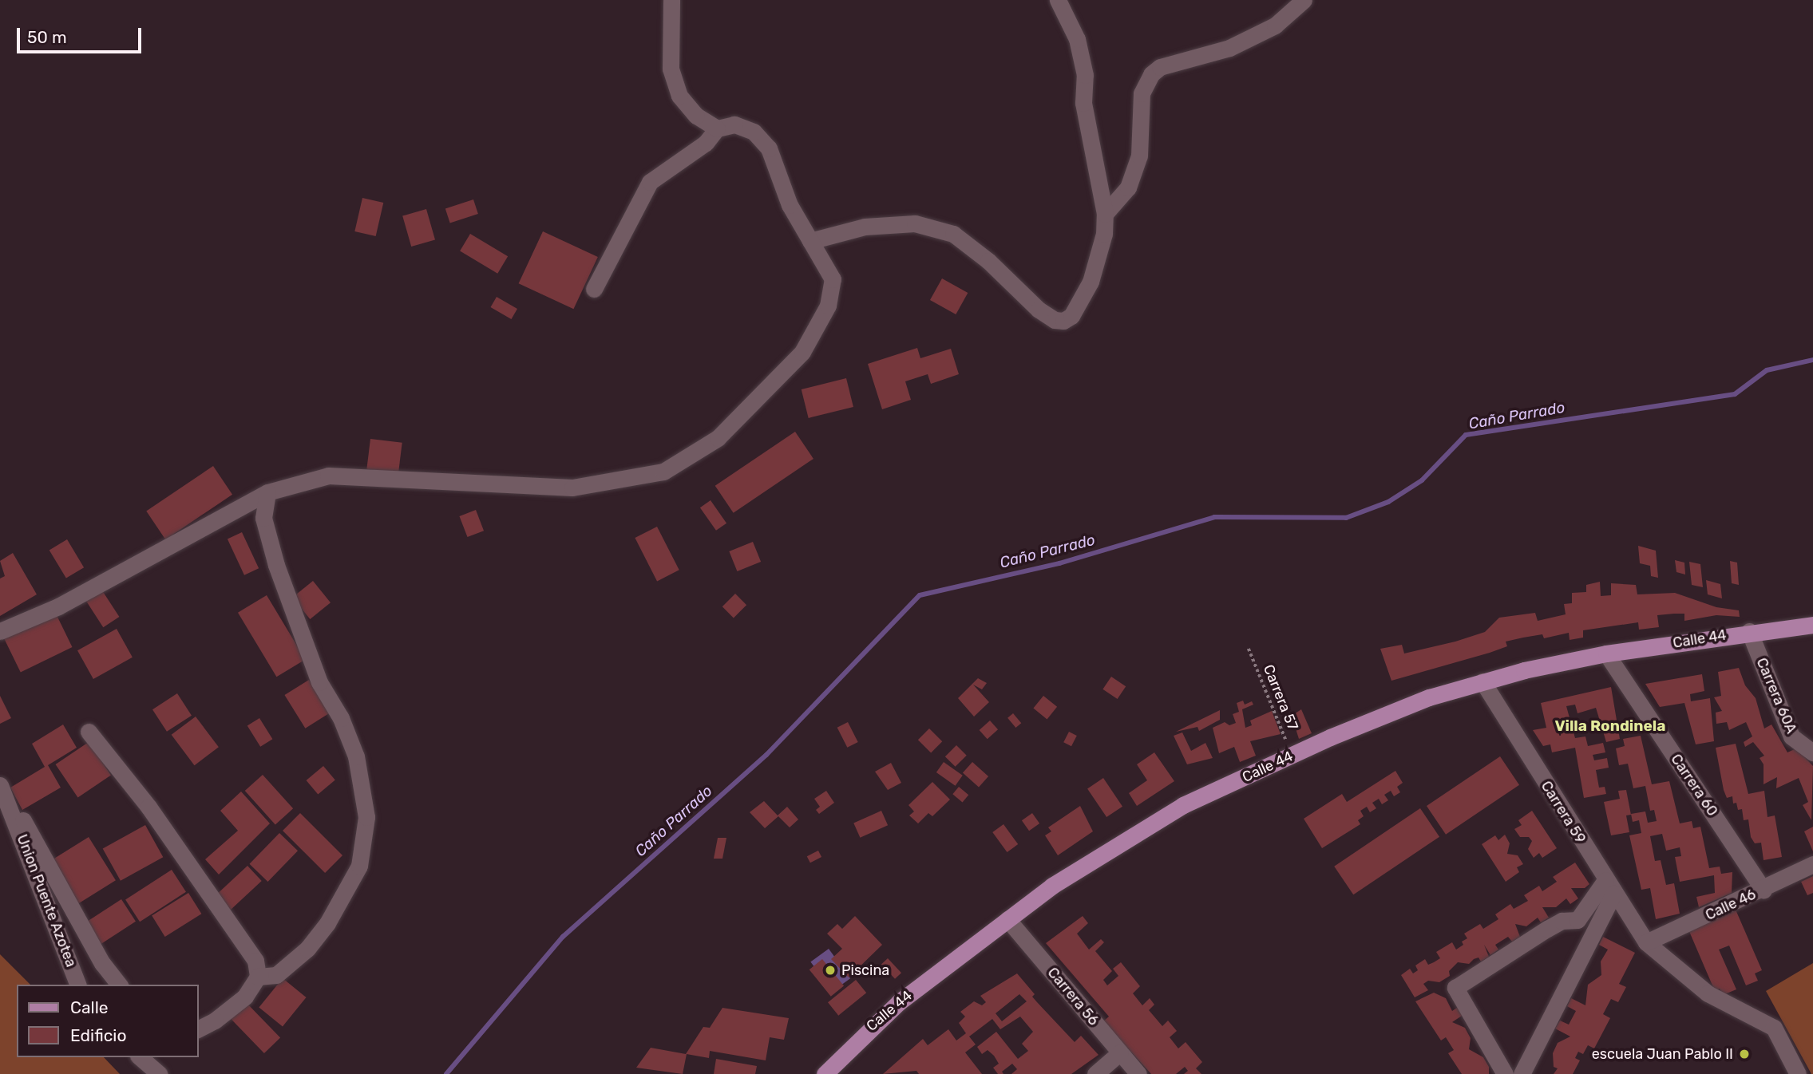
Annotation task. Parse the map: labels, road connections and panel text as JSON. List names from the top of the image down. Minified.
{"streets":{"main road":["Calle 44"],"street":["Carrera 60A","Carrera 60","Carrera 59","Union Puente Azotea","Calle 46","Carrera 56"],"path":["Carrera 57"]},"crossings":[["Calle 44","Carrera 60A"],["Calle 44","Carrera 57"],["Calle 44","Carrera 60"],["Calle 44","Carrera 59"],["Calle 44","Carrera 56"],["Carrera 60","Calle 46"],["Carrera 59","Calle 46"]],"districts":["Villa Rondinela"],"water":["Caño Parrado"],"places":["Piscina","escuela Juan Pablo II"],"legend":["Calle","Edificio"],"scale_bar":"50 m"}
